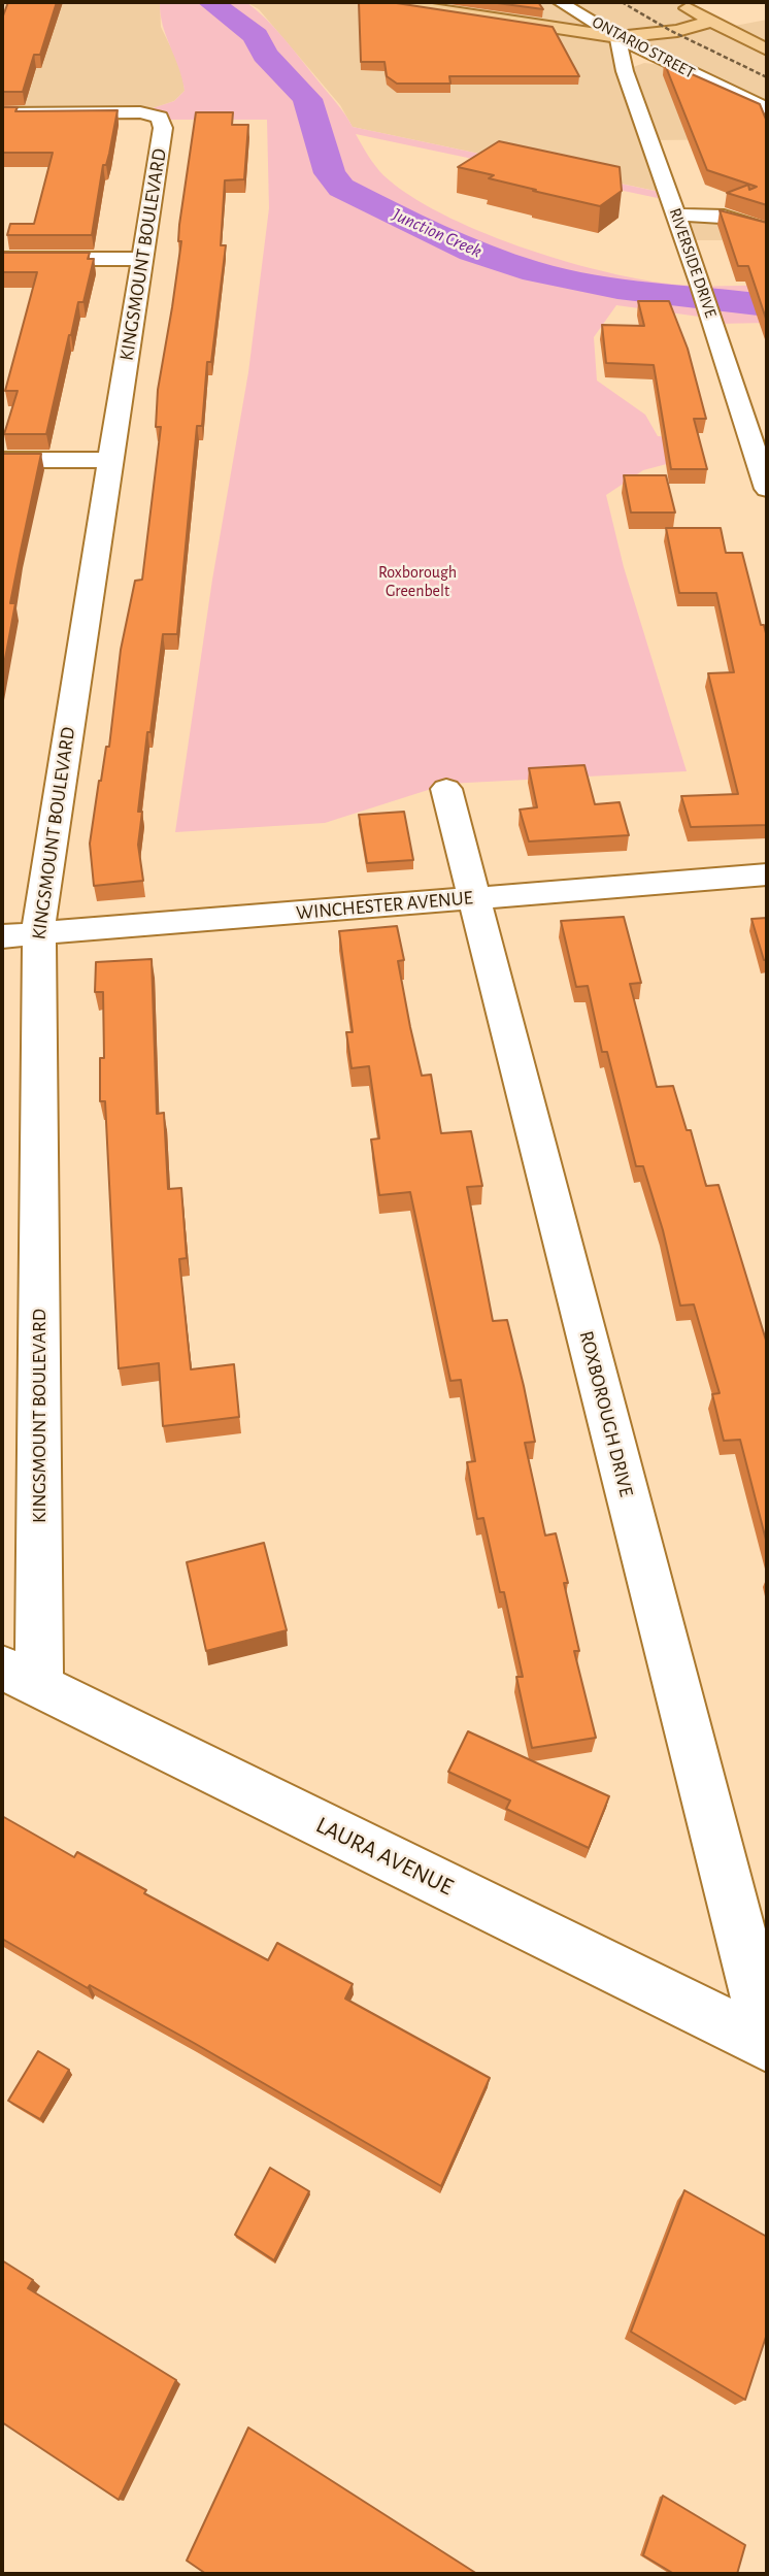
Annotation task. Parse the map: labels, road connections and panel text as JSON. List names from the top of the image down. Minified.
{"streets":{"street":["ONTARIO STREET","KINGSMOUNT BOULEVARD","RIVERSIDE DRIVE","WINCHESTER AVENUE","ROXBOROUGH DRIVE","LAURA AVENUE"]},"crossings":[["ONTARIO STREET","RIVERSIDE DRIVE"],["KINGSMOUNT BOULEVARD","WINCHESTER AVENUE"],["KINGSMOUNT BOULEVARD","LAURA AVENUE"],["WINCHESTER AVENUE","ROXBOROUGH DRIVE"]],"water":["Junction Creek"],"parks":["Roxborough Greenbelt"]}
